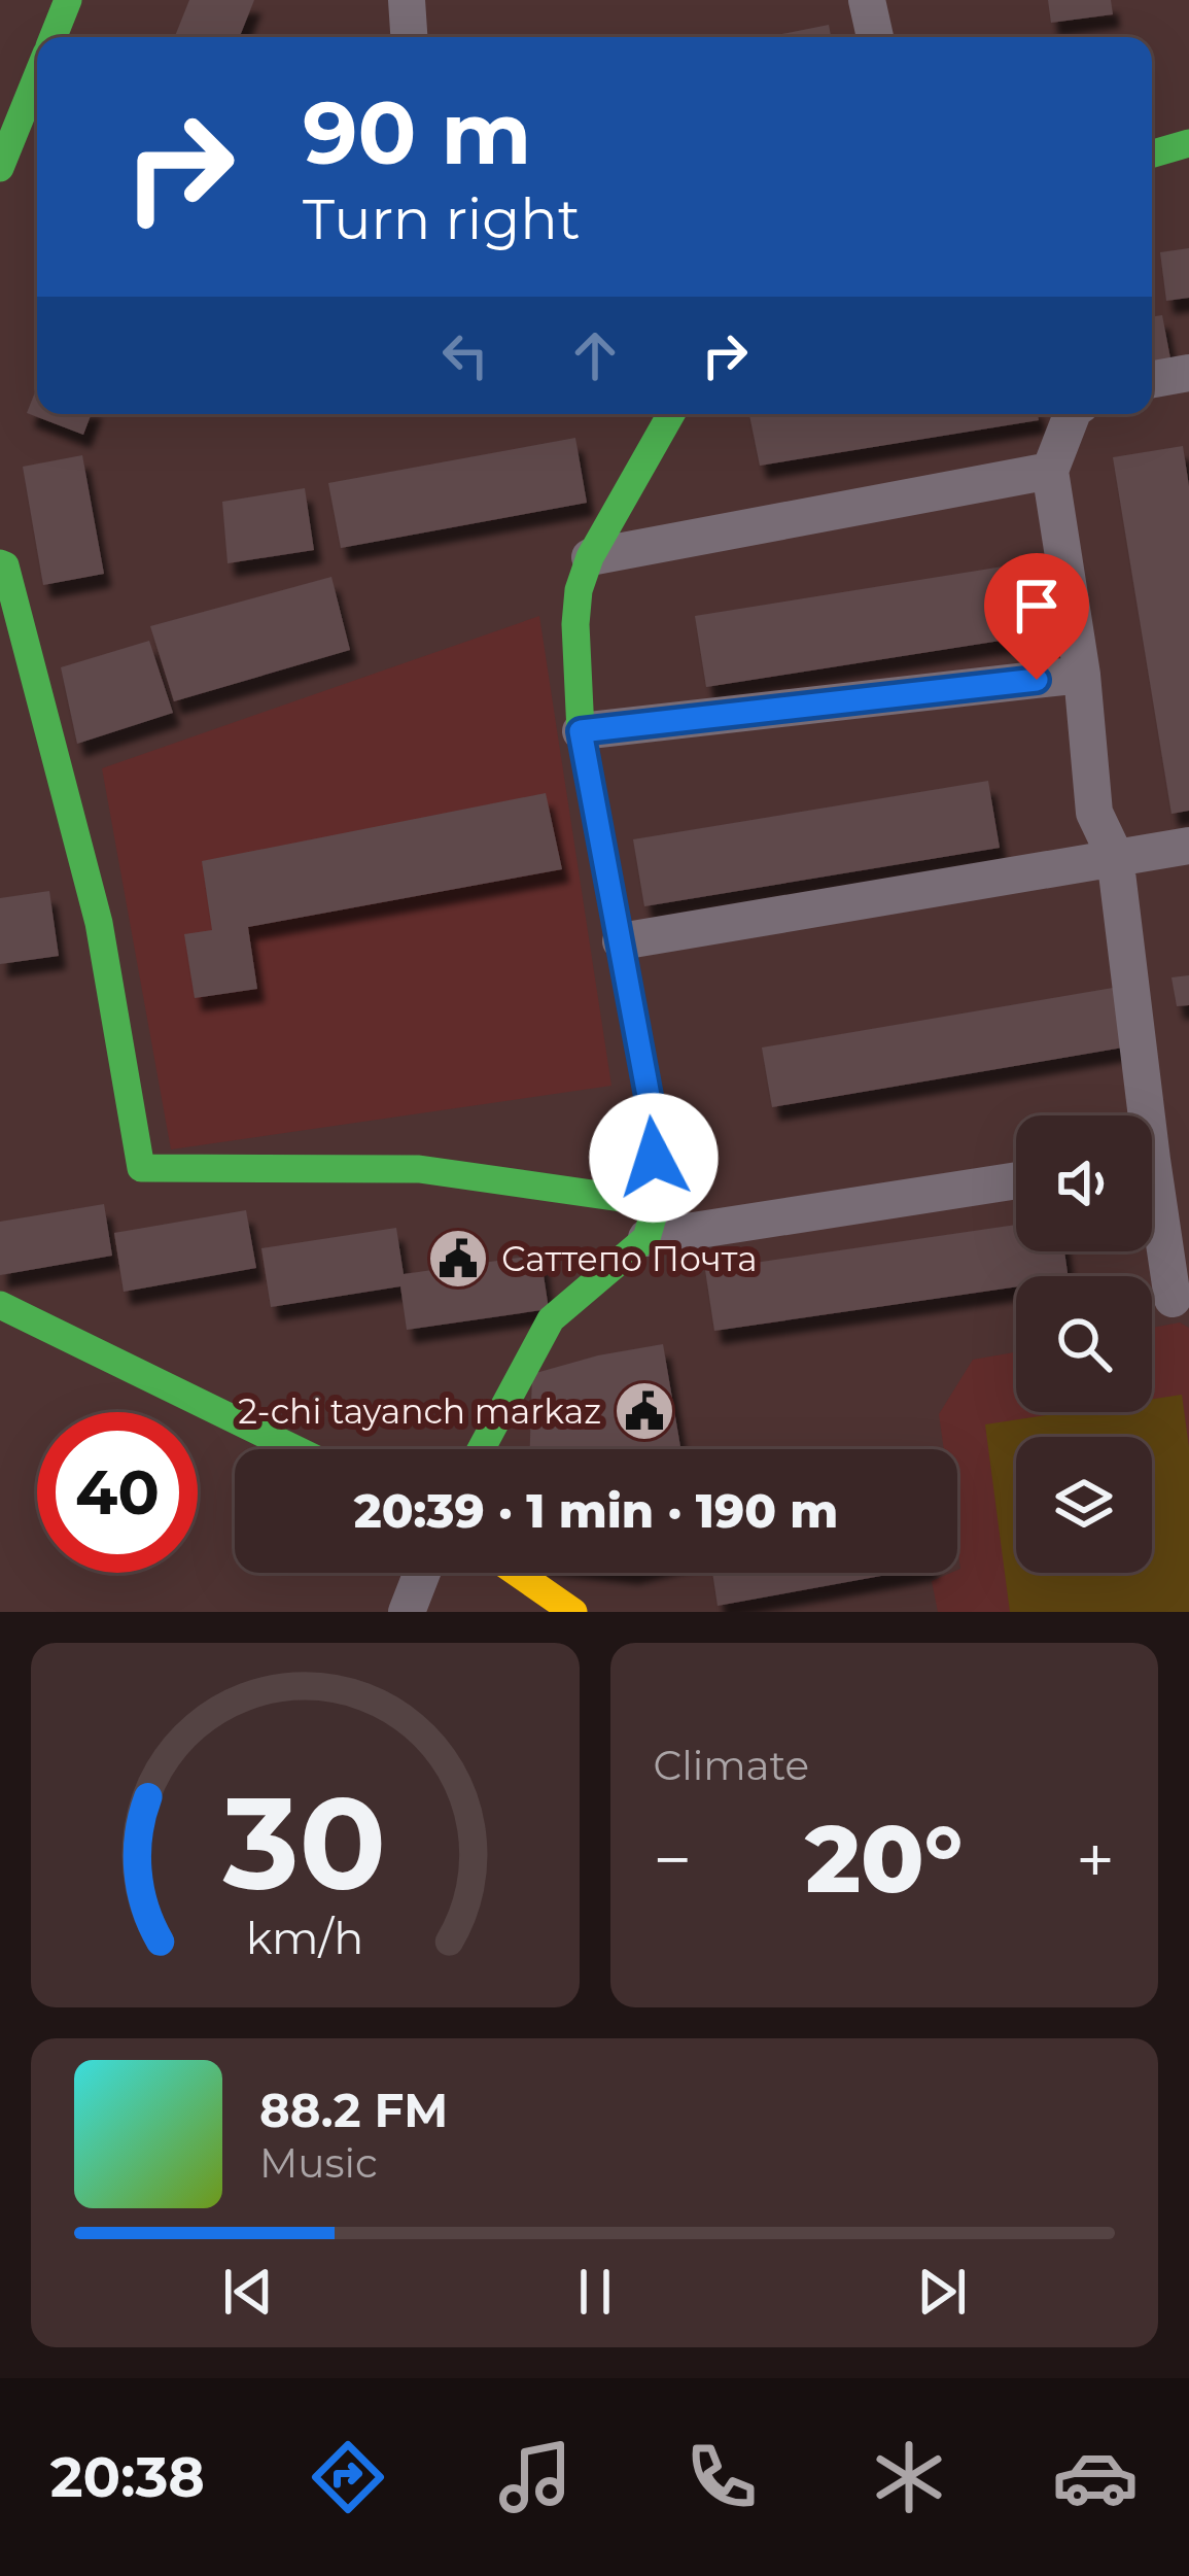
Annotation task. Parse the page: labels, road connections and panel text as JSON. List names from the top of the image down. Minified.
{"places":{"public building":["Саттепо Почта","2-chi tayanch markaz"]},"page":{"turn":["90 m","Turn right"],"limit":"40","trip":"20:39 · 1 min · 190 m","tile":"Climate","heat":["−","20°","+"],"song":["88.2 FM","Music"],"tabs":"20:38","gauge":["30","km/h"]}}
